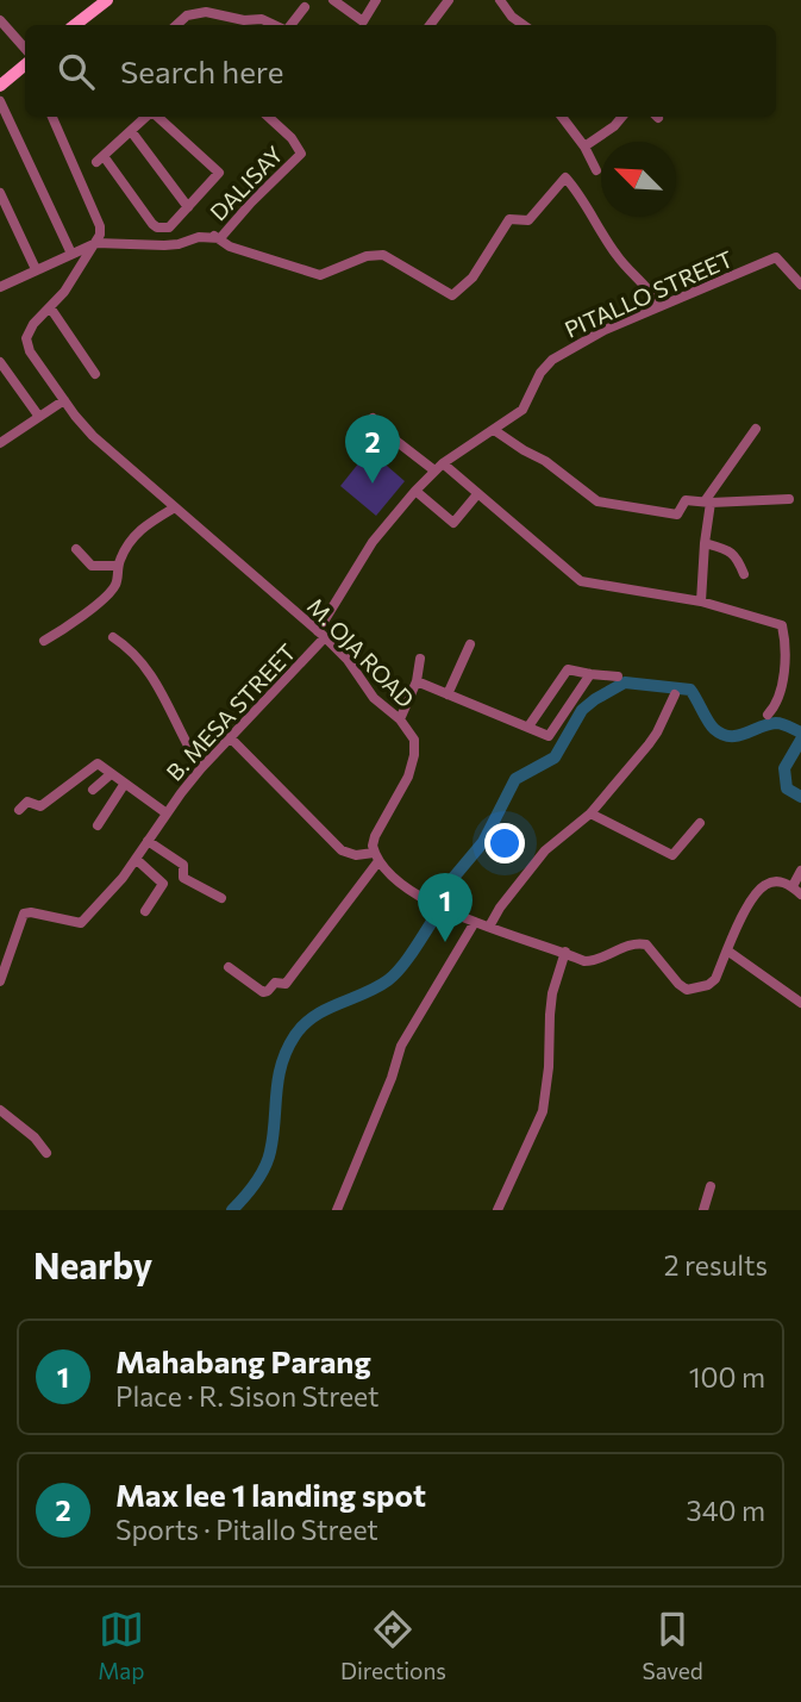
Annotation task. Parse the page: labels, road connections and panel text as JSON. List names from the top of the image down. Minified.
{"streets":{"street":["DALISAY","PITALLO STREET","M. OJA ROAD","B. MESA STREET"]},"crossings":[["PITALLO STREET","M. OJA ROAD"],["PITALLO STREET","B. MESA STREET"],["M. OJA ROAD","B. MESA STREET"]],"north":"top left","page":{"search":"Search here","pins":["2","1"],"heading":["Nearby","2 results"],"list":[{"mark":"1","name":"Mahabang Parang","note":"Place · R. Sison Street","value":"100 m"},{"mark":"2","name":"Max lee 1 landing spot","note":"Sports · Pitallo Street","value":"340 m"}],"nav":["Map","Directions","Saved"]}}
